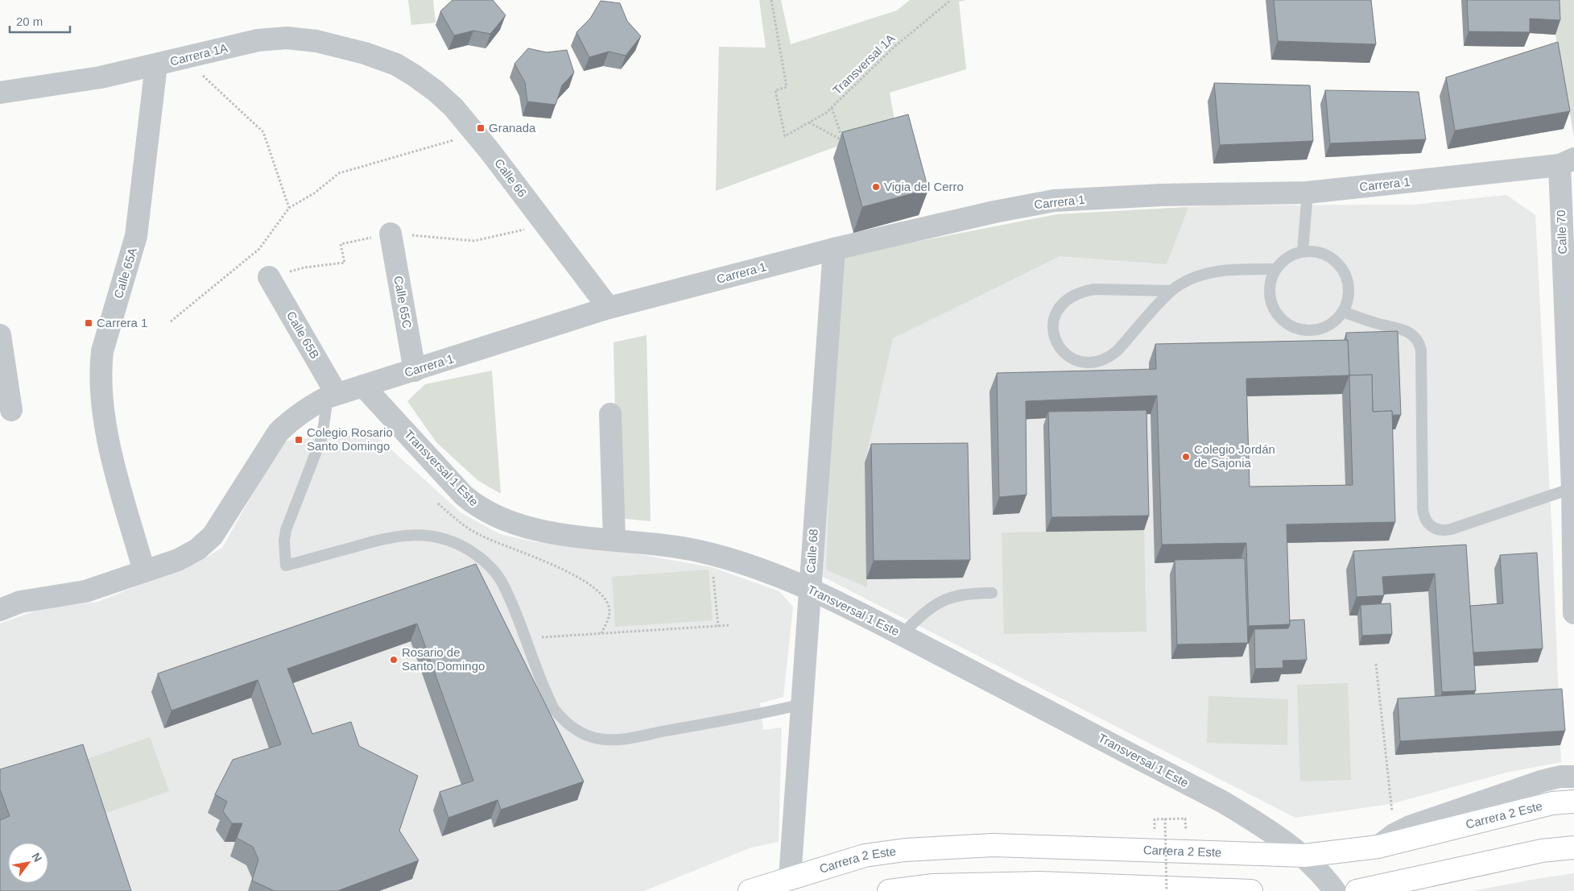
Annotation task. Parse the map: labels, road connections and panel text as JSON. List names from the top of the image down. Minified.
{"streets":{"main road":["Carrera 2 Este"],"street":["Carrera 1A","Calle 66","Carrera 1","Calle 70","Calle 65A","Calle 65C","Calle 65B","Transversal 1 Este","Calle 68"],"path":["Transversal 1A"]},"crossings":[["Carrera 1A","Calle 66"],["Carrera 1A","Calle 65A"],["Calle 66","Carrera 1"],["Carrera 1","Calle 70"],["Carrera 1","Calle 65A"],["Carrera 1","Calle 65C"],["Carrera 1","Calle 65B"],["Carrera 1","Transversal 1 Este"],["Carrera 1","Calle 68"],["Transversal 1 Este","Calle 68"],["Transversal 1 Este","Carrera 2 Este"],["Calle 68","Carrera 2 Este"]],"places":{"transit":["Granada","Carrera 1","Colegio Rosario Santo Domingo"],"other":["Vigia del Cerro","Colegio Jordán de Sajonia","Rosario de Santo Domingo"]},"scale_bar":"20 m","north":"top right"}
